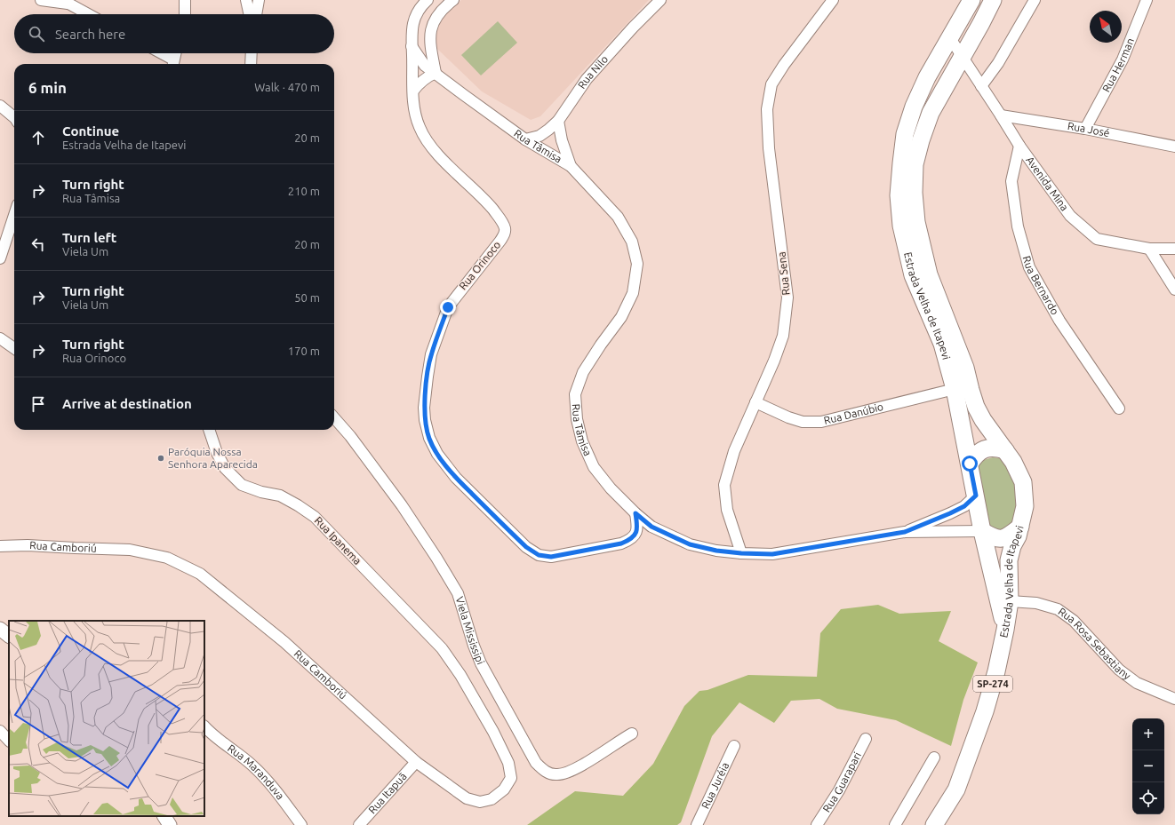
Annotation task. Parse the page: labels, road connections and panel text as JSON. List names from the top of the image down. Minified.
{"streets":{"main road":["Estrada Velha de Itapevi","SP-274"],"street":["Rua Herman","Rua Nilo","Rua José","Rua Tâmisa","Avenida Mina","Rua Orinoco","Rua Sena","Rua Bernardo","Rua Danúbio","Rua Ipanema","Rua Camboriú","Viela Mississipi","Rua Rosa Sebastiany","Rua Maranduva","Rua Guarapari","Rua Juréia","Rua Itapuã"]},"crossings":[["Rua Herman","Rua José"],["Rua Nilo","Rua Tâmisa"],["Rua José","Avenida Mina"],["Rua Tâmisa","Rua Orinoco"],["Rua Tâmisa","Rua Sena"],["Rua Tâmisa","Estrada Velha de Itapevi"],["Avenida Mina","Rua Bernardo"],["Avenida Mina","Estrada Velha de Itapevi"],["Rua Sena","Rua Danúbio"],["Estrada Velha de Itapevi","Rua Danúbio"],["Estrada Velha de Itapevi","Rua Rosa Sebastiany"],["Estrada Velha de Itapevi","SP-274"],["Rua Ipanema","Rua Camboriú"],["Rua Camboriú","Rua Itapuã"]],"places":["Paróquia Nossa Senhora Aparecida"],"north":"top left","page":{"search":"Search here","heading":["6 min","Walk · 470 m"],"list":[["Continue","Estrada Velha de Itapevi","20 m"],["Turn right","Rua Tâmisa","210 m"],["Turn left","Viela Um","20 m"],["Turn right","Viela Um","50 m"],["Turn right","Rua Orinoco","170 m"],"Arrive at destination"],"map_buttons":["+","−"]}}
